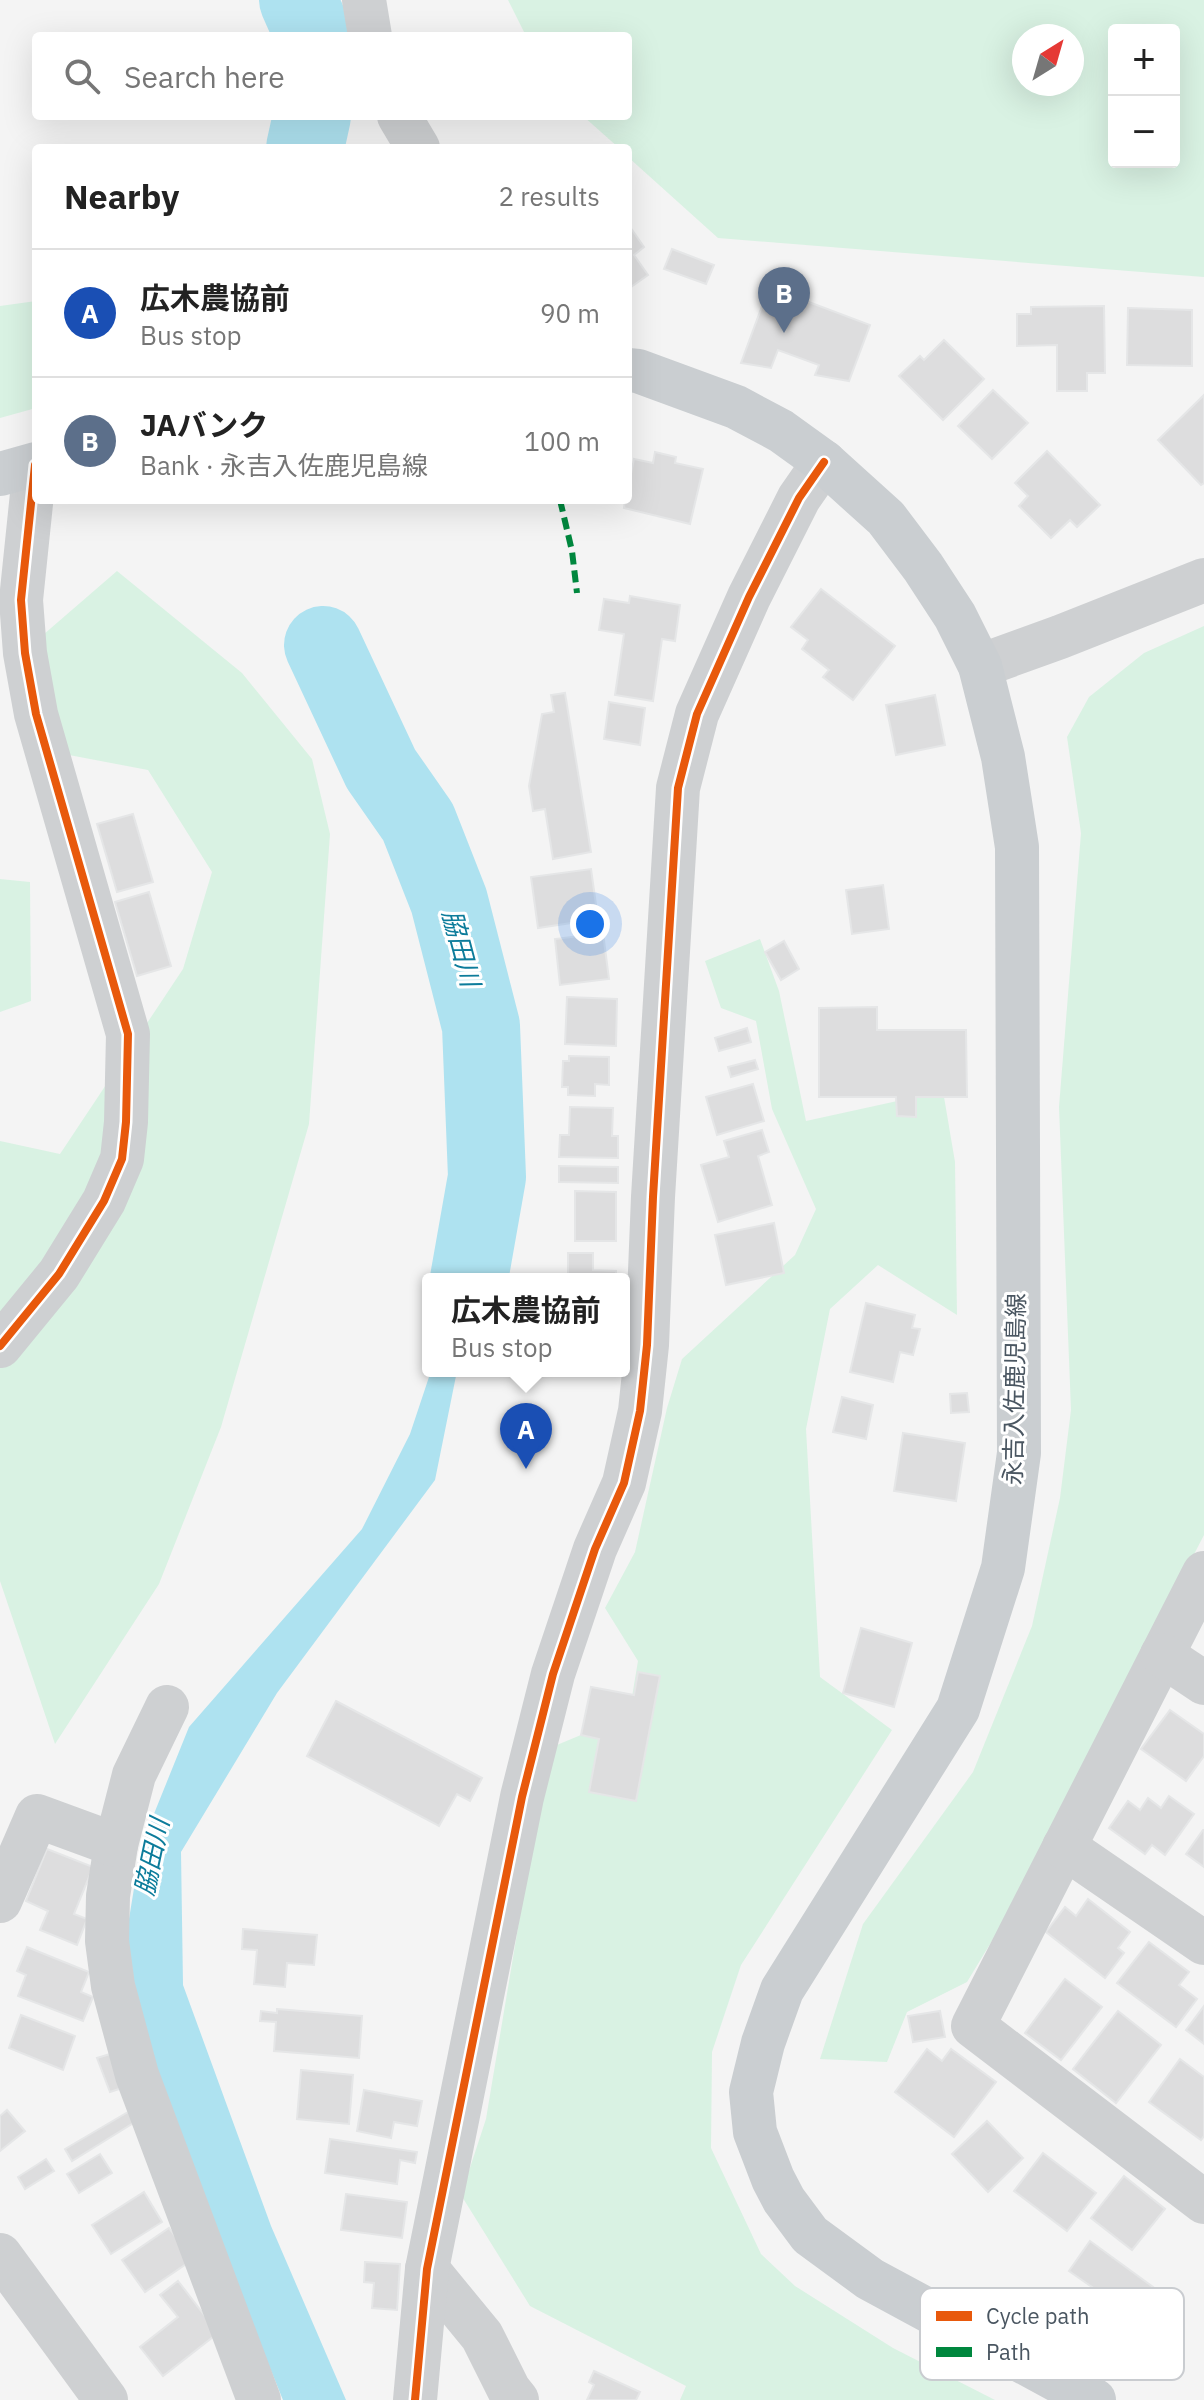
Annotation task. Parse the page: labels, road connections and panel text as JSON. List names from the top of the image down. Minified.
{"streets":{"main road":["永吉入佐鹿児島線"]},"water":["脇田川"],"legend":["Cycle path","Path"],"north":"top right","page":{"map_buttons":["+","−"],"search":"Search here","heading":["Nearby","2 results"],"list":[{"mark":"A","name":"広木農協前","note":"Bus stop","value":"90 m"},{"mark":"B","name":"JAバンク","note":"Bank · 永吉入佐鹿児島線","value":"100 m"}],"pins":["B","A"],"popup":["広木農協前","Bus stop"]}}
